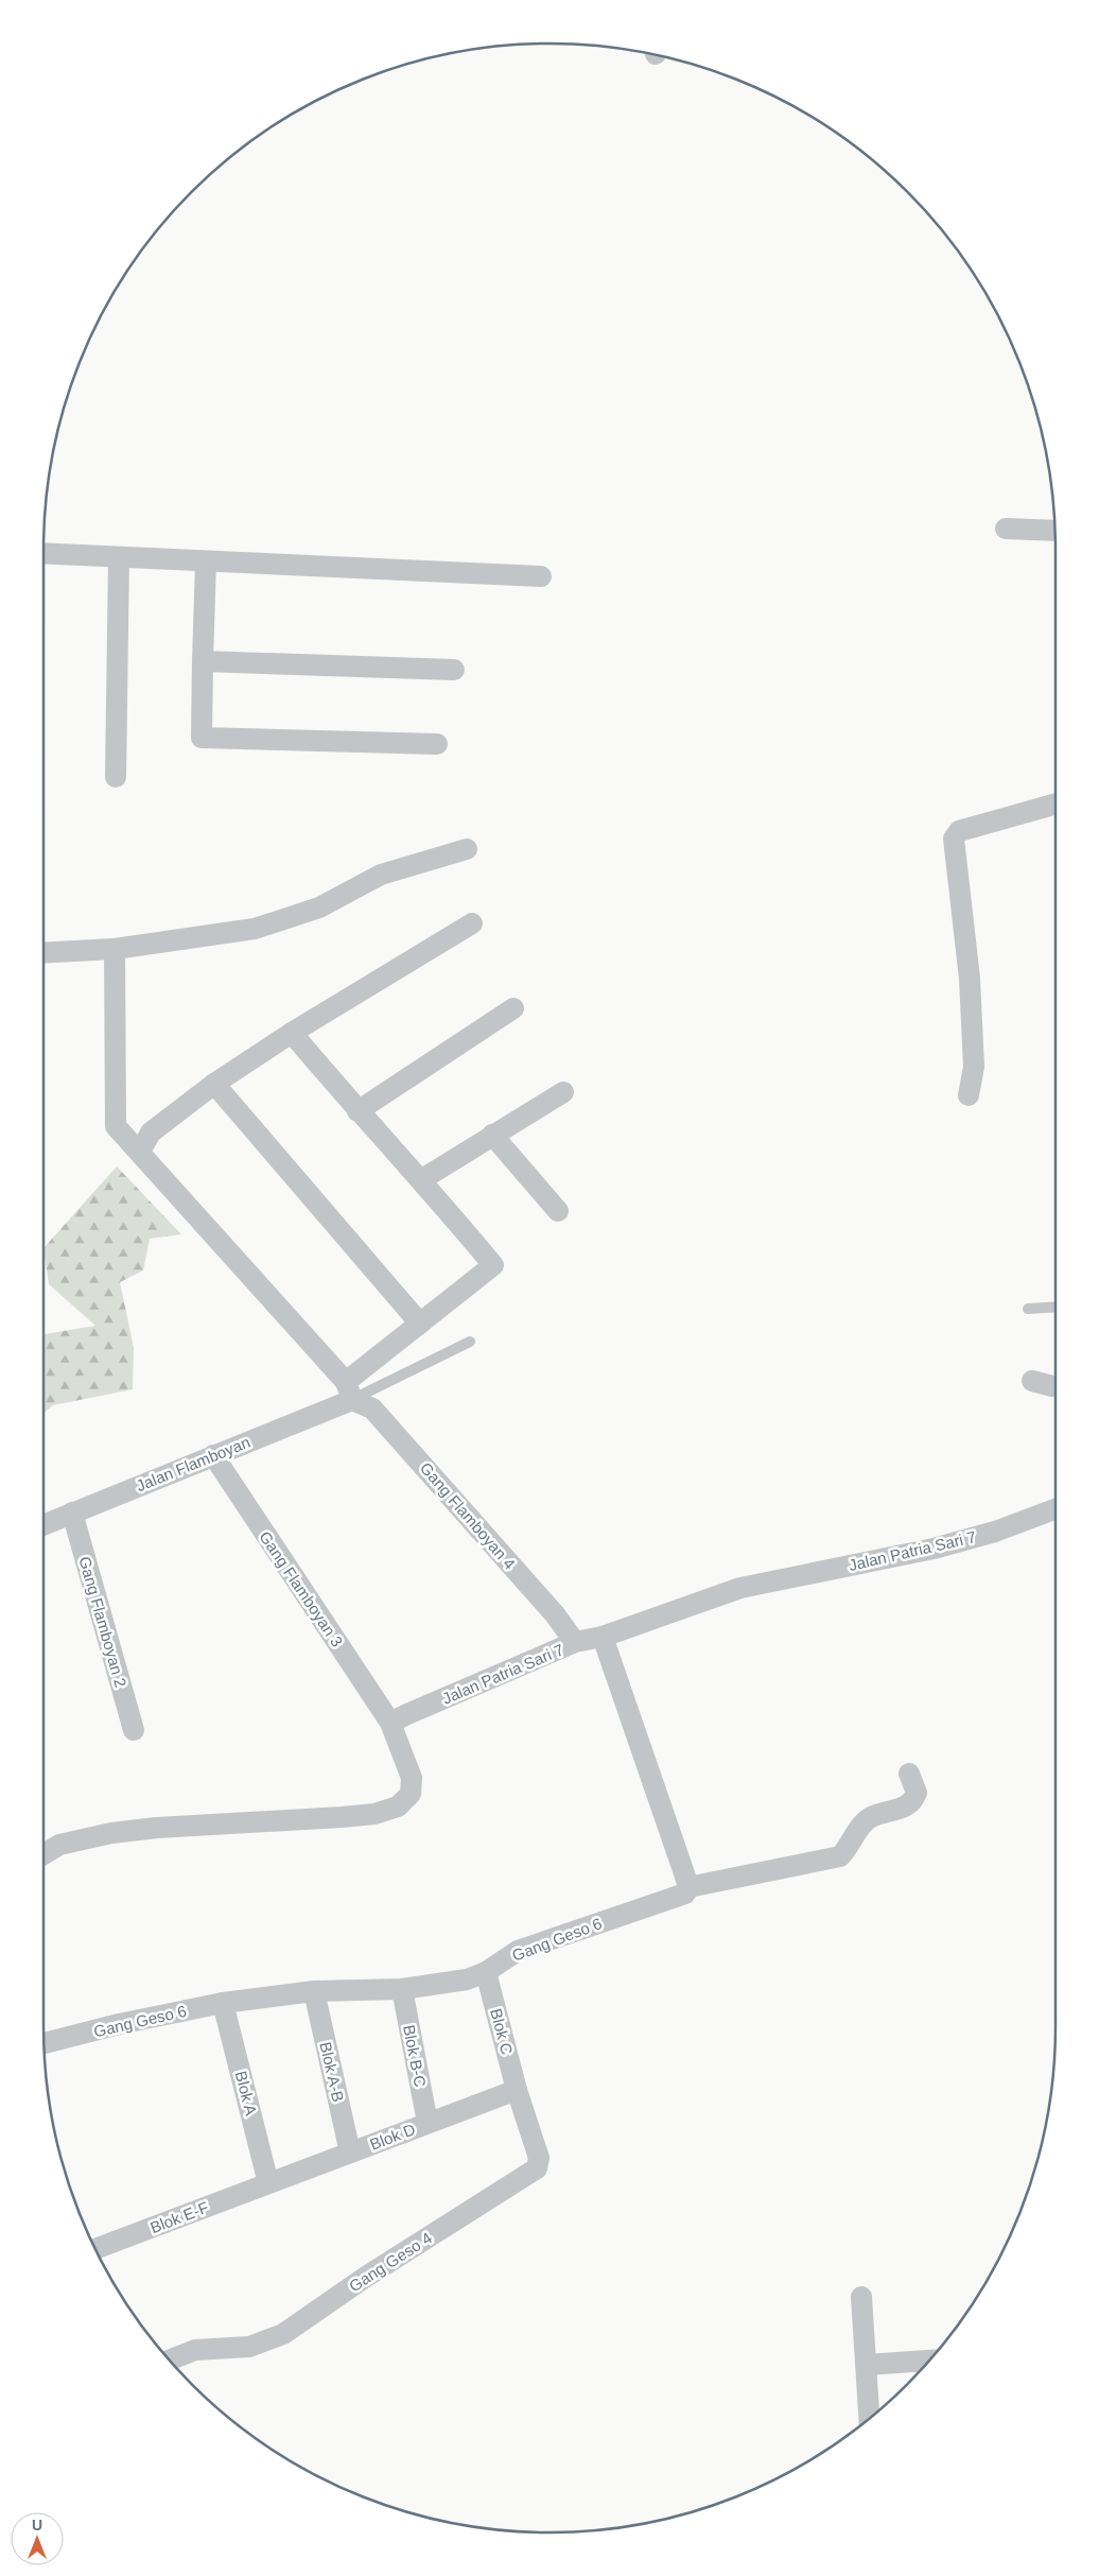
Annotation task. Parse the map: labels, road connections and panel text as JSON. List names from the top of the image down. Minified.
{"streets":{"street":["Jalan Flamboyan","Gang Flamboyan 4","Jalan Patria Sari 7","Gang Flamboyan 3","Gang Flamboyan 2","Gang Geso 6","Blok C","Blok B-C","Blok A-B","Blok A","Blok D","Blok E-F","Gang Geso 4"]},"crossings":[["Jalan Flamboyan","Gang Flamboyan 4"],["Jalan Flamboyan","Gang Flamboyan 3"],["Jalan Flamboyan","Gang Flamboyan 2"],["Gang Flamboyan 4","Jalan Patria Sari 7"],["Jalan Patria Sari 7","Gang Flamboyan 3"],["Gang Geso 6","Blok C"],["Gang Geso 6","Blok B-C"],["Gang Geso 6","Blok A-B"],["Gang Geso 6","Blok A"],["Blok C","Blok D"],["Blok C","Gang Geso 4"],["Blok B-C","Blok D"],["Blok A-B","Blok D"],["Blok A","Blok D"],["Blok A","Blok E-F"],["Blok D","Blok E-F"],["Blok D","Gang Geso 4"]],"north":"top"}
